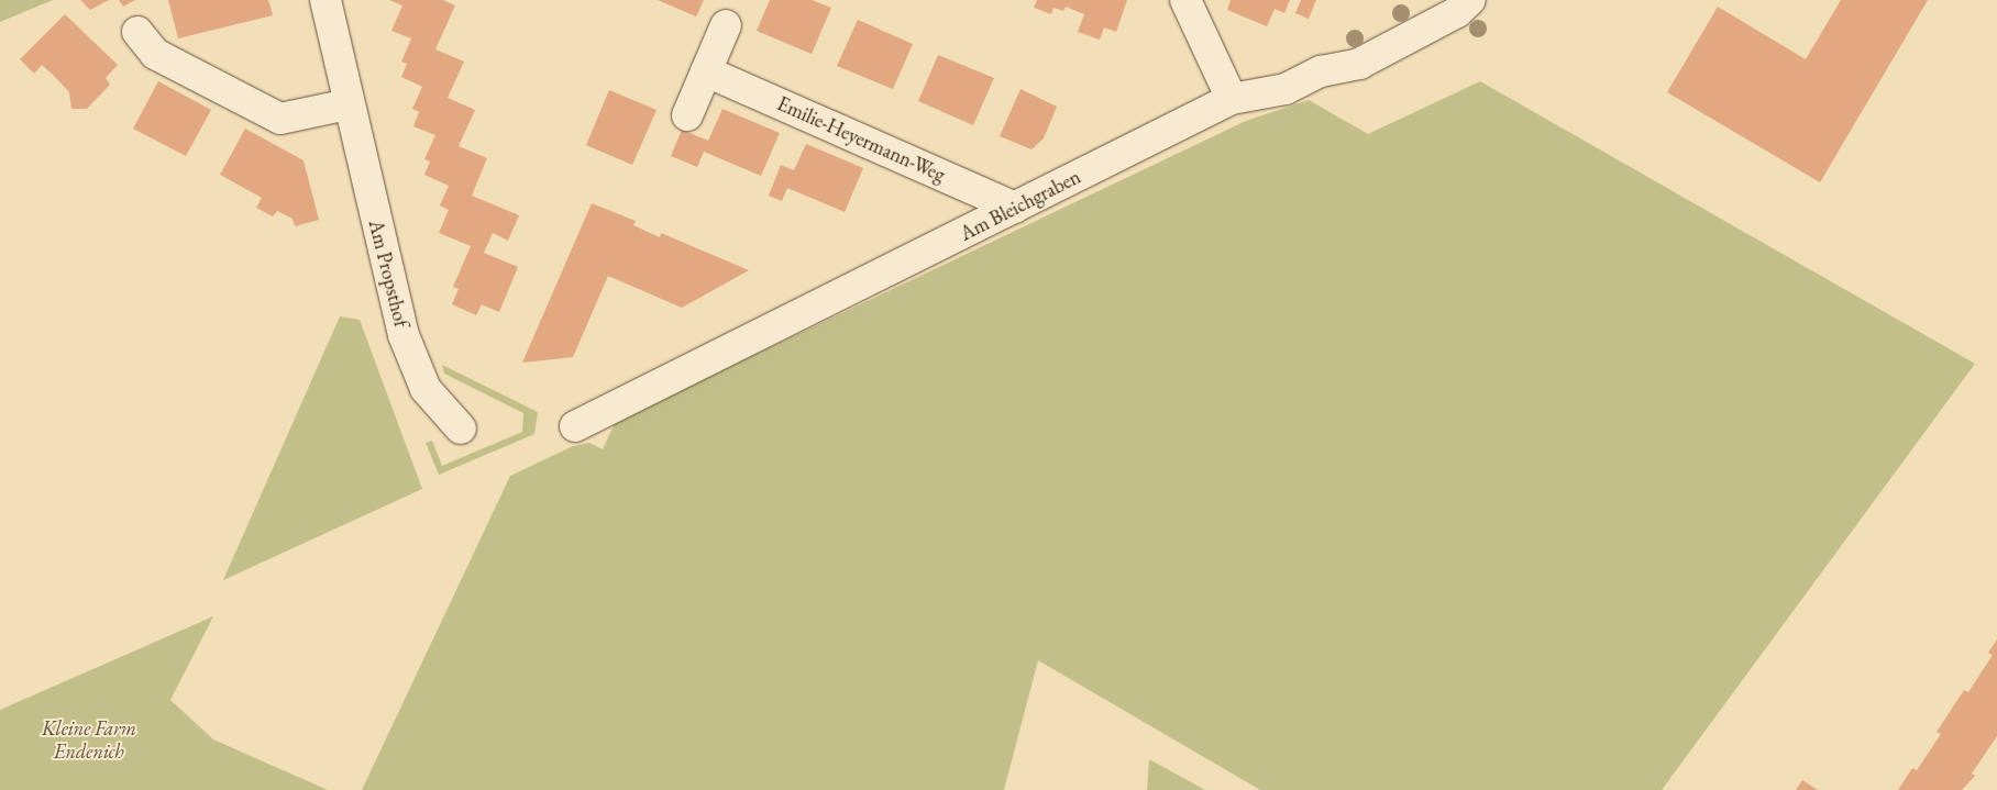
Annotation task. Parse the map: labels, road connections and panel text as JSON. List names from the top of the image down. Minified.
{"streets":{"street":["Emilie-Heyermann-Weg","Am Bleichgraben","Am Propsthof"]},"crossings":[["Emilie-Heyermann-Weg","Am Bleichgraben"]],"parks":["Kleine Farm Endenich"]}
